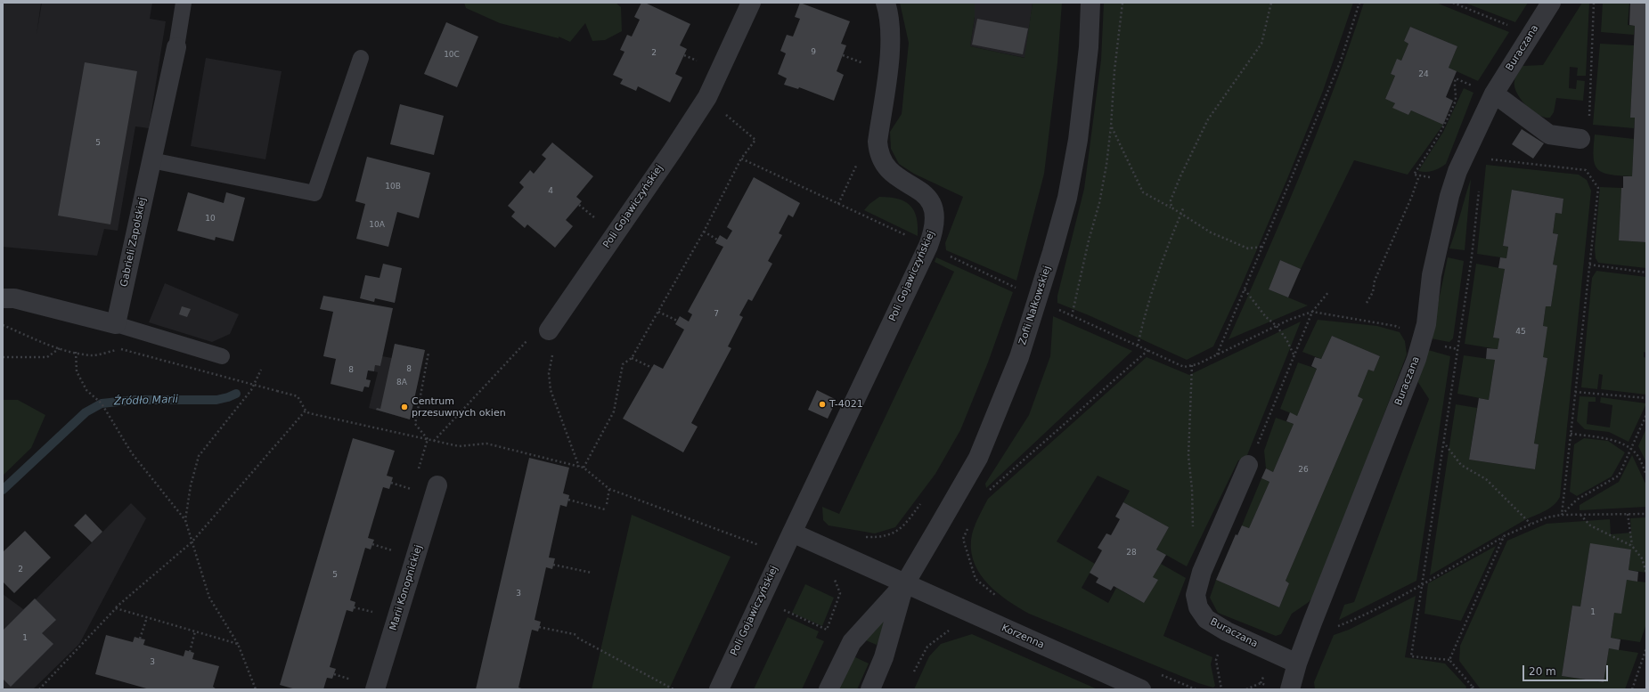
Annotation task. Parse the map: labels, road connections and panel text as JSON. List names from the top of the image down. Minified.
{"streets":{"street":["Buraczana","Poli Gojawiczyńskiej","Gabrieli Zapolskiej","Zofii Nałkowskiej","Marii Konopnickiej","Korzenna"]},"crossings":[["Zofii Nałkowskiej","Korzenna"]],"water":["Źródło Marii"],"places":["T-4021","Centrum przesuwnych okien"],"house_numbers":["9","2","10C","24","5","10B","4","10","10A","7","45","8","8","8A","26","28","2","5","3","1","1","3"],"scale_bar":"20 m"}
